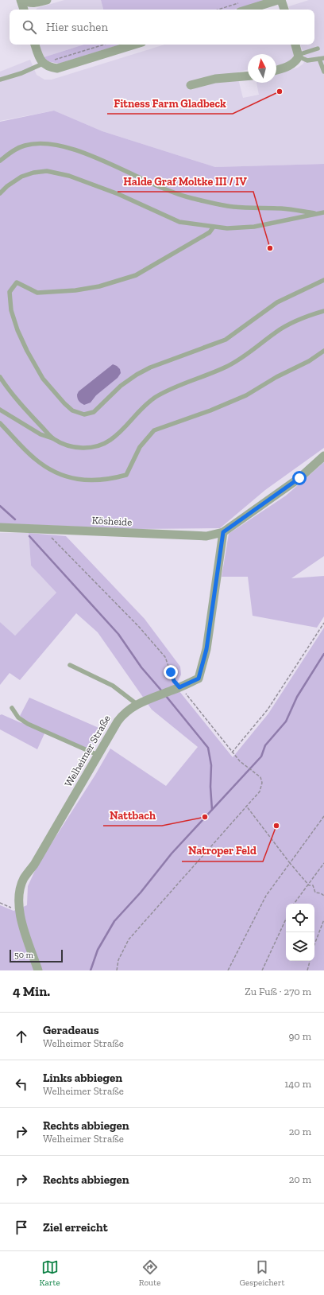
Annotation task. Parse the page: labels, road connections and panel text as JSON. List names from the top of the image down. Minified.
{"streets":{"street":["Kösheide","Welheimer Straße"]},"crossings":[["Kösheide","Welheimer Straße"]],"places":["Fitness Farm Gladbeck","Halde Graf Moltke III / IV","Nattbach","Natroper Feld"],"scale_bar":"50 m","north":"top","page":{"search":"Hier suchen","scale":"50 m","heading":["4 Min.","Zu Fuß · 270 m"],"list":[["Geradeaus","Welheimer Straße","90 m"],["Links abbiegen","Welheimer Straße","140 m"],["Rechts abbiegen","Welheimer Straße","20 m"],["Rechts abbiegen","20 m"],"Ziel erreicht"],"nav":["Karte","Route","Gespeichert"]}}
